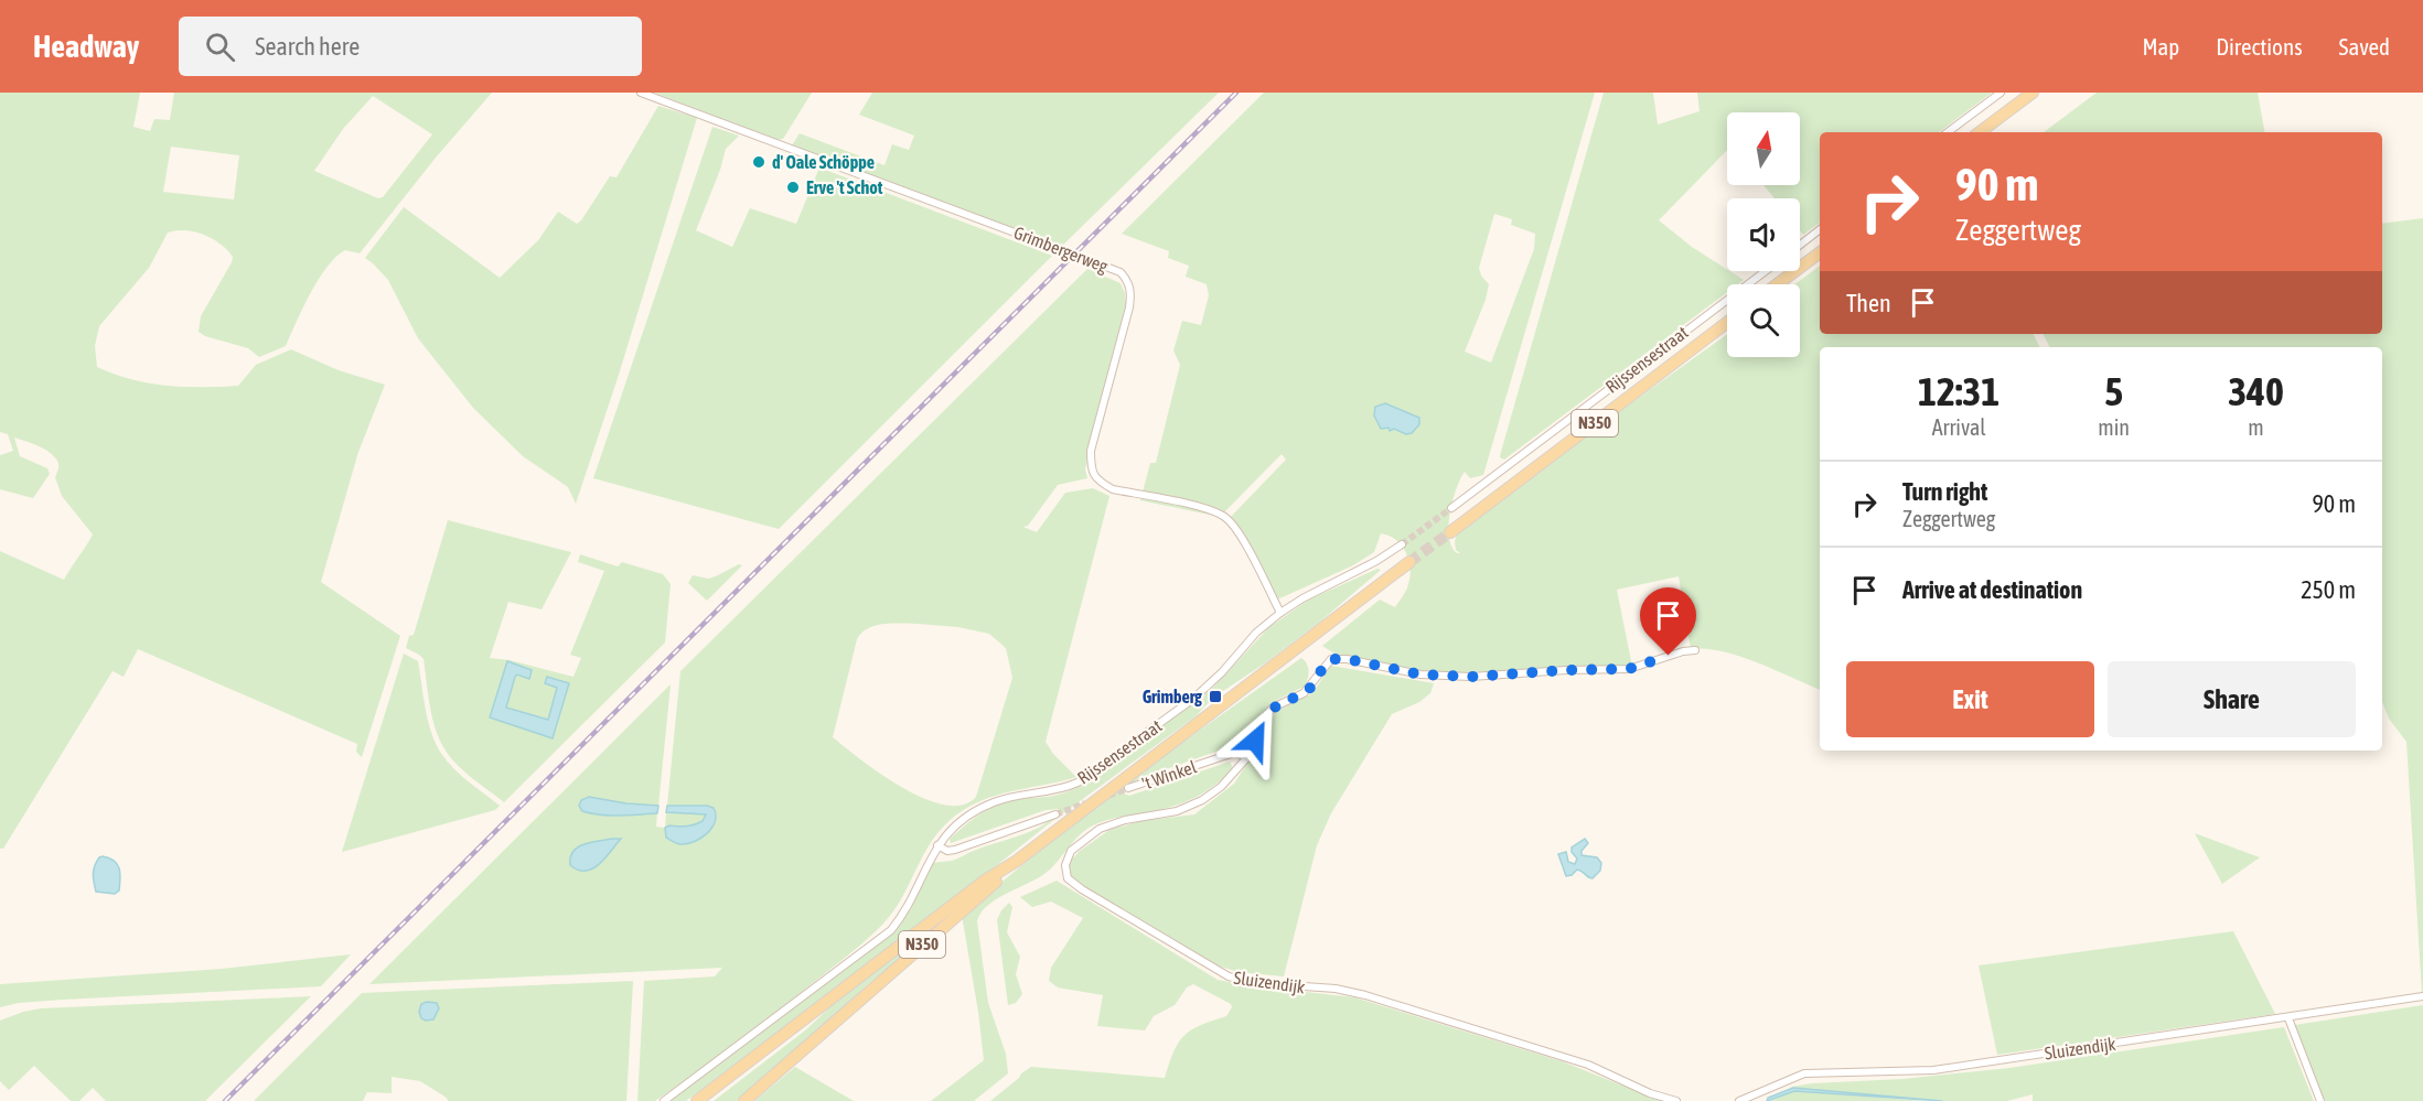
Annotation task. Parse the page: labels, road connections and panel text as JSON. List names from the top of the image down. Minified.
{"streets":{"main road":["Rijssensestraat","N350"],"street":["Grimbergerweg","'t Winkel","Sluizendijk"]},"crossings":[["Grimbergerweg","Rijssensestraat"],["'t Winkel","Sluizendijk"]],"places":{"other":["d' Oale Schöppe","Erve 't Schot"],"transit":["Grimberg"]},"north":"top","page":{"header":"Headway","search":"Search here","nav":["Map","Directions","Saved"],"turn":["90 m","Zeggertweg"],"then":"Then","eta":["12:31","Arrival","5","min","340","m"],"list":[{"name":"Turn right","note":"Zeggertweg","value":"90 m"},{"name":"Arrive at destination","value":"250 m"}],"buttons":["Exit","Share"]}}
